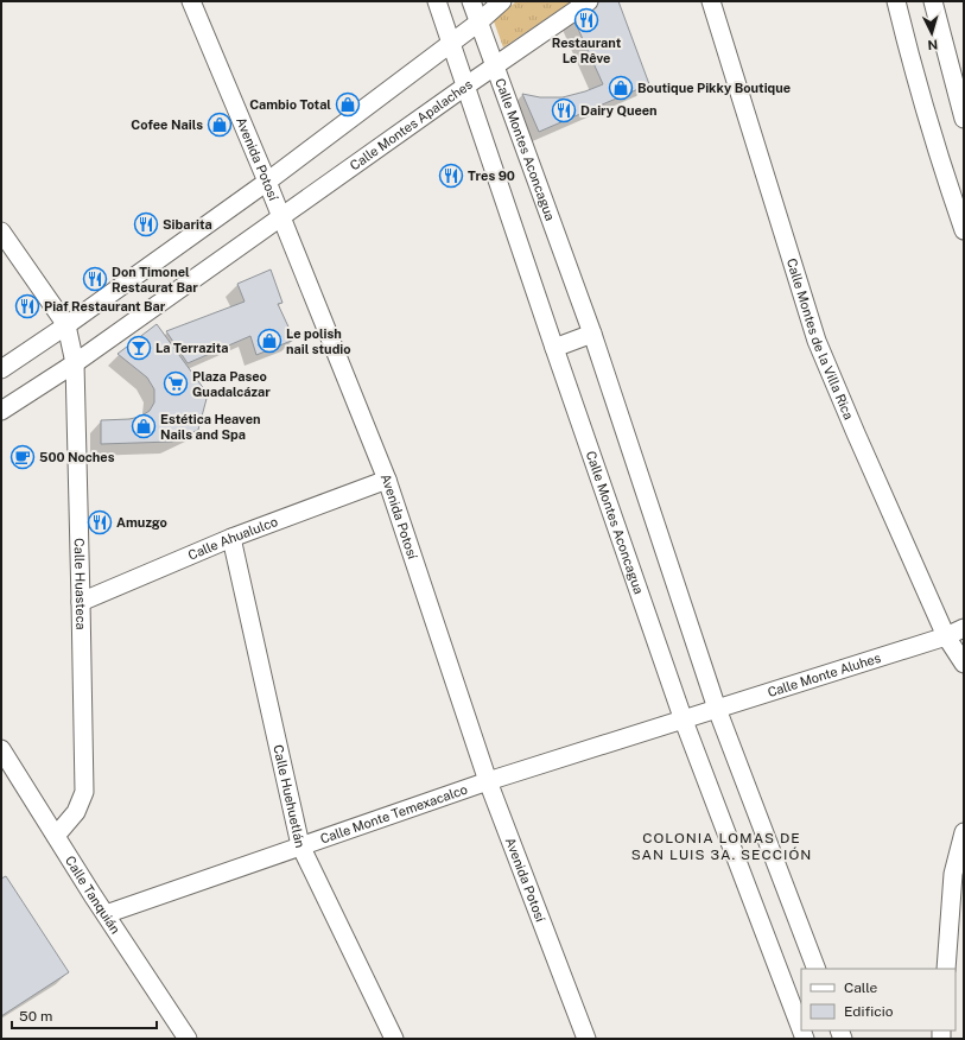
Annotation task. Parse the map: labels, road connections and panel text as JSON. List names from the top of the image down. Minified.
{"streets":{"street":["Calle Montes Apalaches","Calle Montes Aconcagua","Avenida Potosí","Calle Montes de la Villa Rica","Calle Ahualulco","Calle Huasteca","Calle Monte Aluhes","Calle Huehuetlán","Calle Monte Temexacalco","Calle Tanquián"]},"crossings":[["Calle Montes Apalaches","Calle Montes Aconcagua"],["Calle Montes Apalaches","Avenida Potosí"],["Calle Montes Apalaches","Calle Huasteca"],["Calle Montes Aconcagua","Calle Monte Aluhes"],["Calle Montes Aconcagua","Calle Monte Temexacalco"],["Avenida Potosí","Calle Ahualulco"],["Avenida Potosí","Calle Monte Temexacalco"],["Calle Montes de la Villa Rica","Calle Monte Aluhes"],["Calle Ahualulco","Calle Huasteca"],["Calle Ahualulco","Calle Huehuetlán"],["Calle Huasteca","Calle Tanquián"],["Calle Monte Aluhes","Calle Monte Temexacalco"],["Calle Huehuetlán","Calle Monte Temexacalco"],["Calle Monte Temexacalco","Calle Tanquián"]],"districts":["COLONIA LOMAS DE SAN LUIS 3A. SECCIÓN"],"places":{"restaurant":["Restaurant Le Rêve","Dairy Queen","Tres 90","Sibarita","Don Timonel Restaurat Bar","Piaf Restaurant Bar","Amuzgo"],"shop":["Boutique Pikky Boutique","Cambio Total","Cofee Nails","Le polish nail studio","Estética Heaven Nails and Spa"],"bar":["La Terrazita"],"supermarket":["Plaza Paseo Guadalcázar"],"cafe":["500 Noches"]},"legend":["Calle","Edificio"],"scale_bar":"50 m","north":"bottom"}
